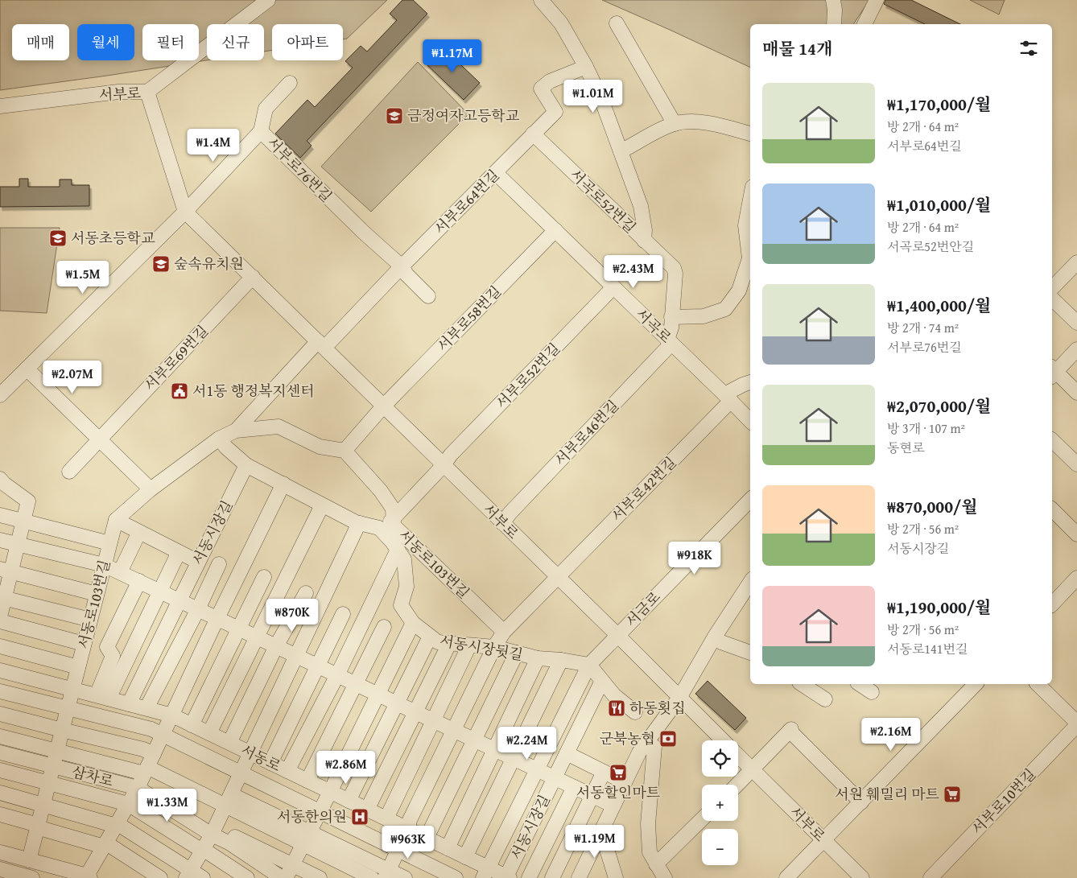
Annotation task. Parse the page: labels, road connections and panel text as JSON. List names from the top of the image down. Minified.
{"streets":{"street":["서부로","서부로76번길","서곡로52번길","서부로64번길","서부로58번길","서곡로","서부로69번길","서부로52번길","서부로46번길","서부로42번길","서동시장길","서동로103번길","서금로","서동시장뒷길","서동로","삼차로","서부로10번길"]},"crossings":[["서부로","서부로76번길"],["서부로","서부로64번길"],["서부로","서부로58번길"],["서부로","서부로69번길"],["서부로","서부로52번길"],["서부로","서부로46번길"],["서부로","서부로42번길"],["서부로","서금로"],["서부로76번길","서부로64번길"],["서곡로52번길","서부로64번길"],["서곡로52번길","서곡로"],["서곡로52번길","서부로46번길"],["서부로64번길","서곡로"],["서부로58번길","서곡로"],["서곡로","서부로52번길"],["서곡로","서부로46번길"],["서곡로","서부로42번길"],["서동시장길","서동로103번길"],["서동시장길","서동시장뒷길"],["서동시장길","서동로"],["서동로103번길","서동로"],["서동로103번길","삼차로"]],"places":{"school or university":["금정여자고등학교","서동초등학교","숲속유치원"],"public building":["서1동 행정복지센터"],"restaurant":["하동횟집"],"bank":["군북농협"],"supermarket":["서동할인마트","서원 훼밀리 마트"],"hospital":["서동한의원"]},"page":{"chip":["매매","월세","필터","신규","아파트"],"heading":"매물 14개","price":["₩1.17M","₩1.01M","₩1.4M","₩2.43M","₩1.5M","₩2.07M","₩918K","₩870K","₩2.16M","₩2.24M","₩2.86M","₩1.33M","₩1.19M","₩963K"],"list":[{"name":"₩1,170,000/월","note":"방 2개 · 64 m² · 서부로64번길"},{"name":"₩1,010,000/월","note":"방 2개 · 64 m² · 서곡로52번안길"},{"name":"₩1,400,000/월","note":"방 2개 · 74 m² · 서부로76번길"},{"name":"₩2,070,000/월","note":"방 3개 · 107 m² · 동현로"},{"name":"₩870,000/월","note":"방 2개 · 56 m² · 서동시장길"},{"name":"₩1,190,000/월","note":"방 2개 · 56 m² · 서동로141번길"}],"map_buttons":["+","−"]}}
